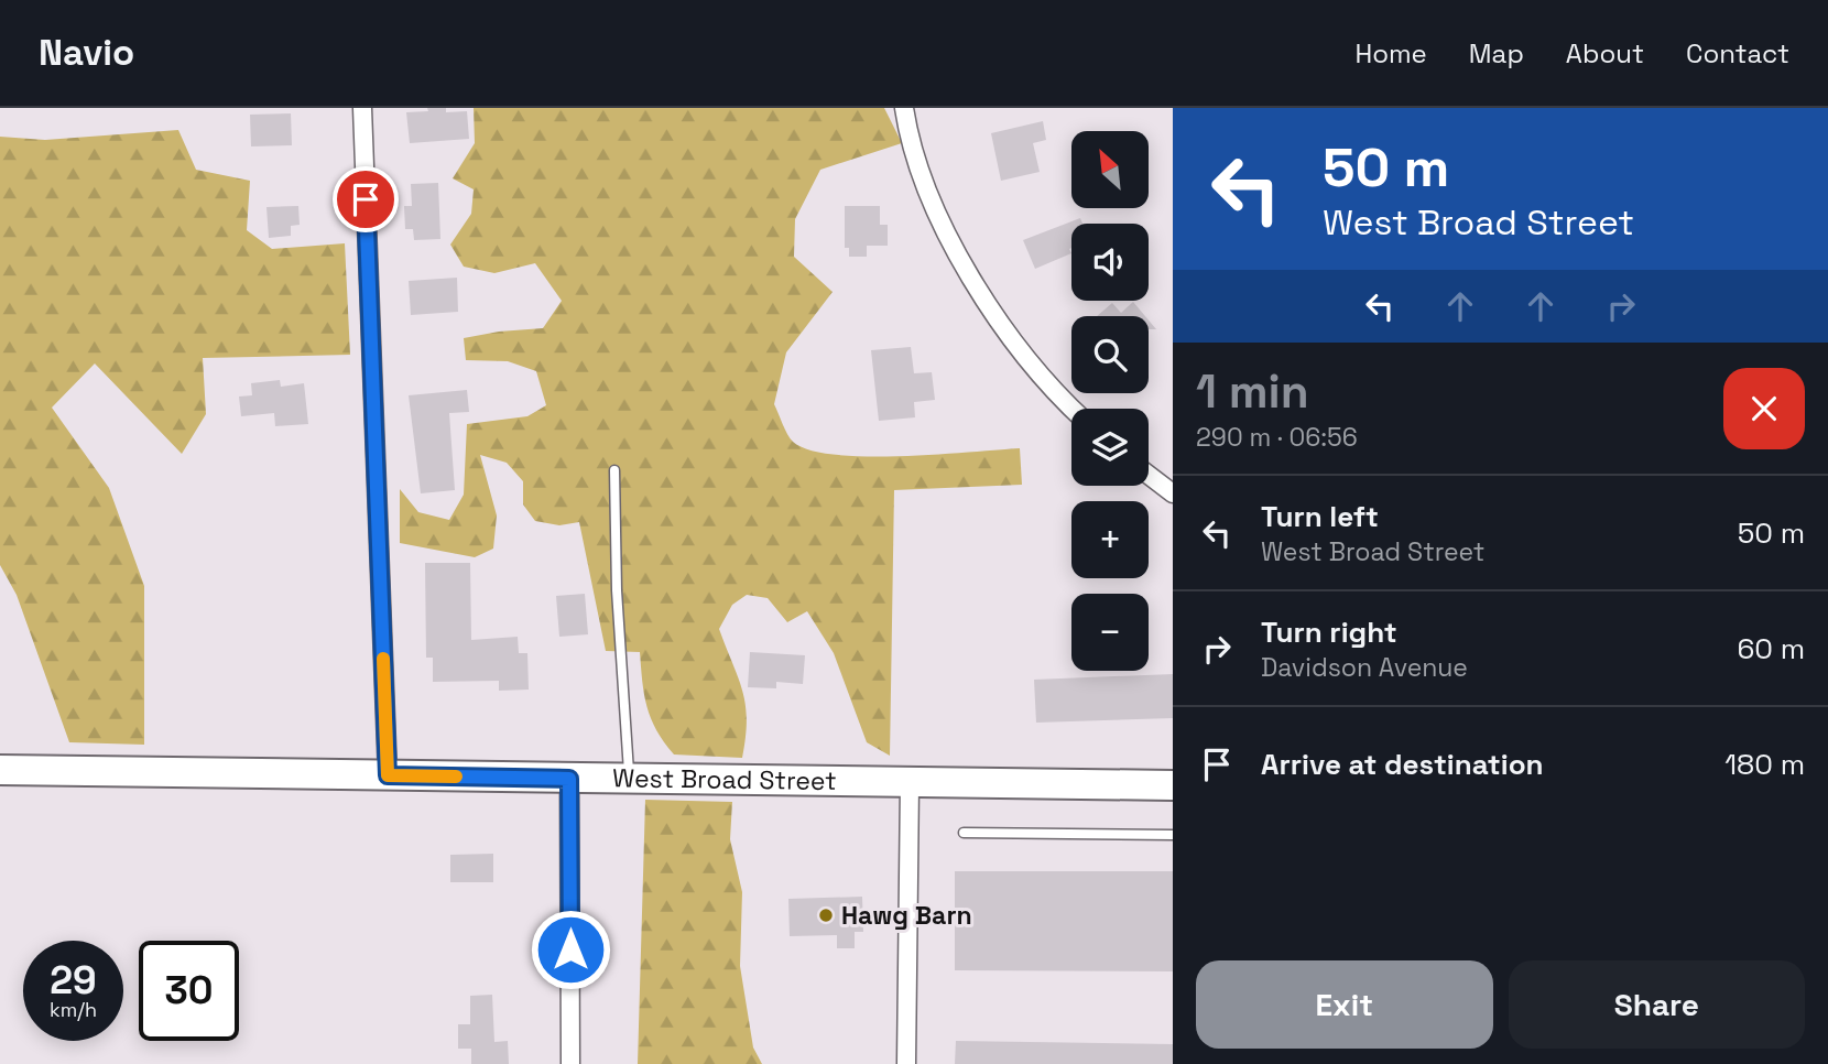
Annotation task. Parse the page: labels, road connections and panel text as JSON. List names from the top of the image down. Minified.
{"streets":{"main road":["West Broad Street"]},"places":["Hawg Barn"],"north":"top left","page":{"header":"Navio","nav":["Home","Map","About","Contact"],"turn":["50 m","West Broad Street"],"map_buttons":["+","−"],"heading":["1 min","290 m · 06:56"],"list":[{"name":"Turn left","note":"West Broad Street","value":"50 m"},{"name":"Turn right","note":"Davidson Avenue","value":"60 m"},{"name":"Arrive at destination","value":"180 m"}],"speed":"29 km/h","limit":"30","buttons":["Exit","Share"]}}
